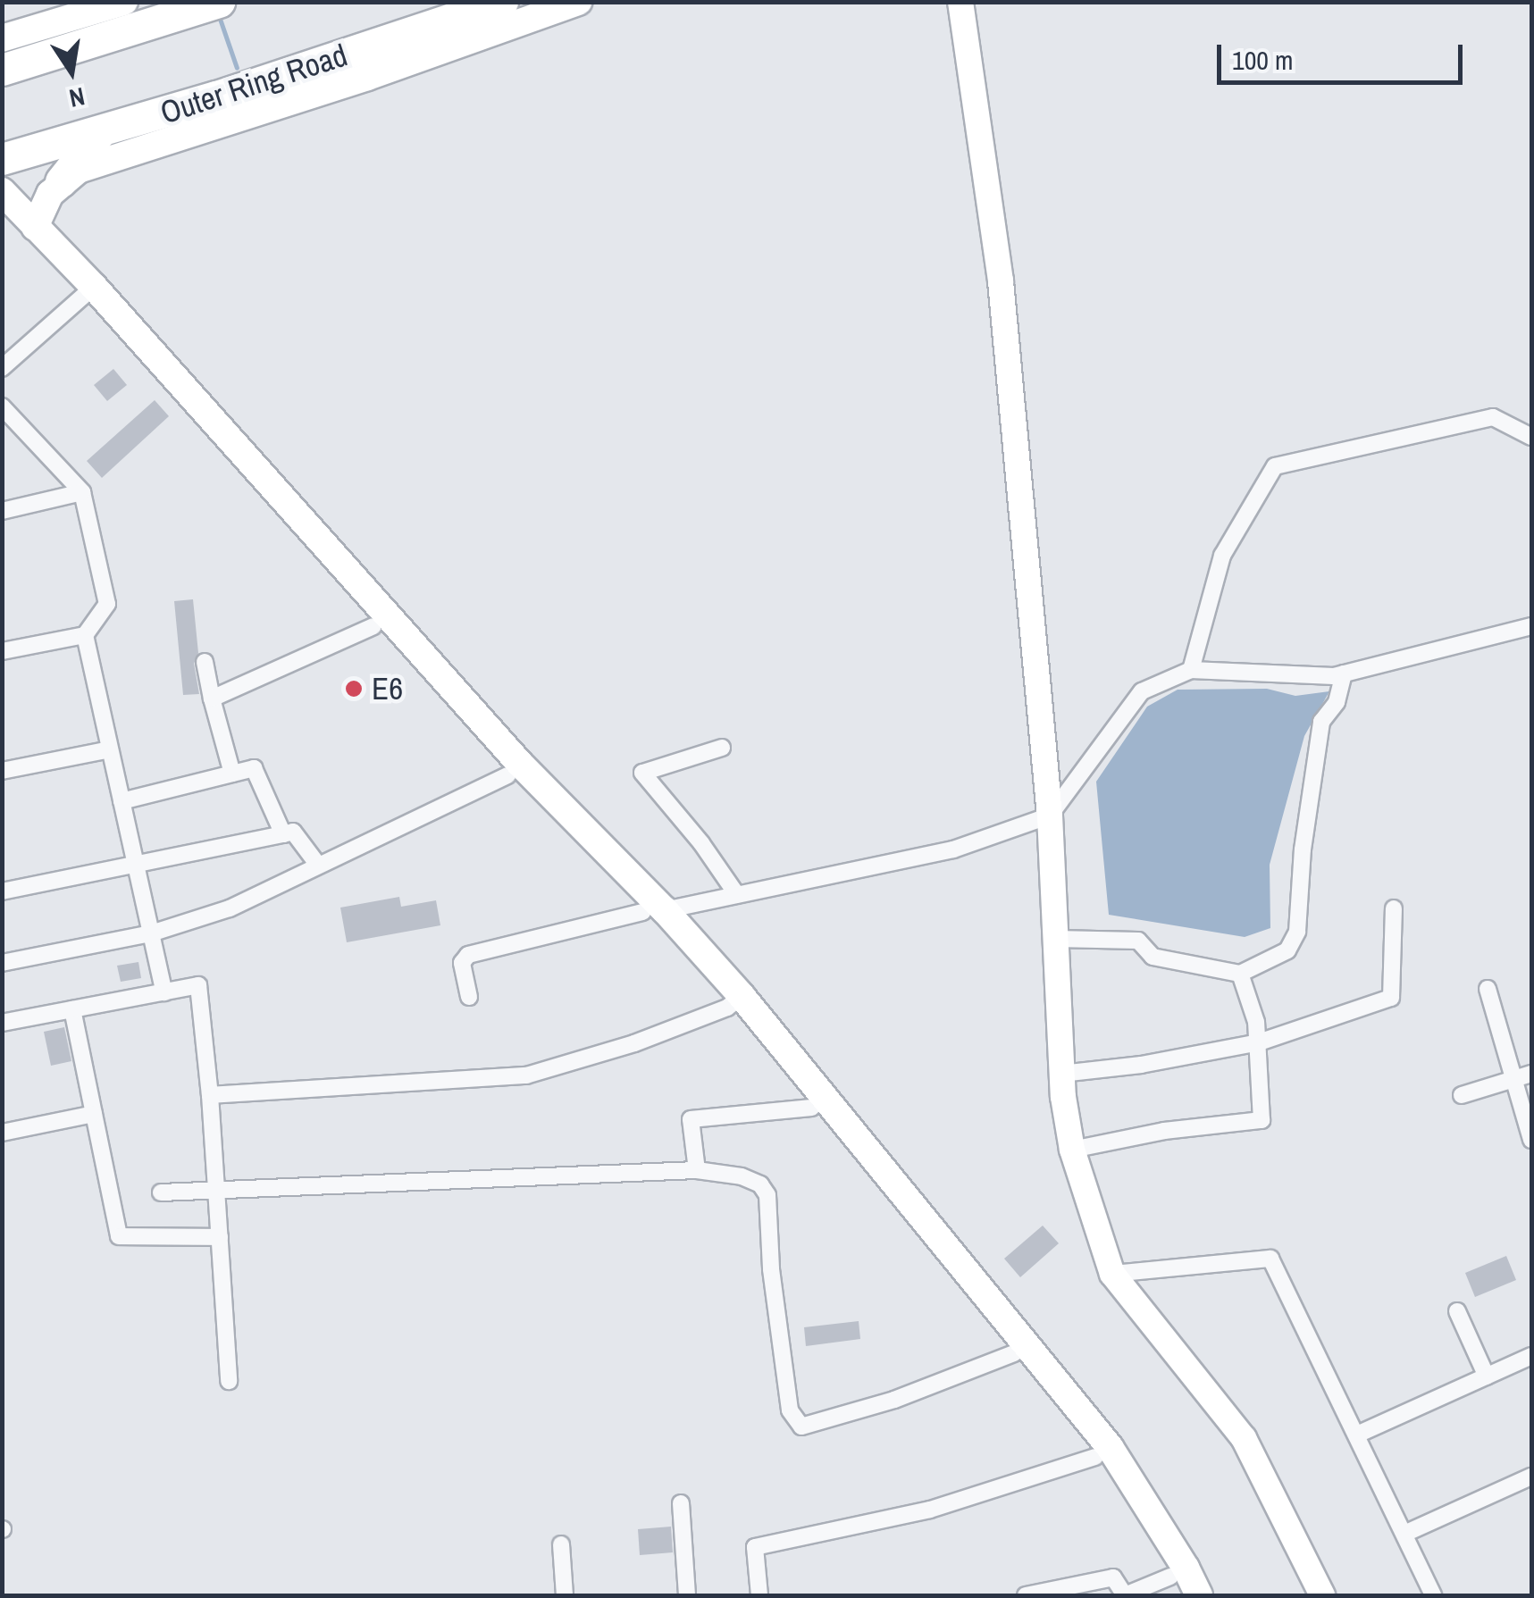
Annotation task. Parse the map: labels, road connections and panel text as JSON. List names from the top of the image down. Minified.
{"streets":{"highway":["Outer Ring Road"]},"places":["E6"],"scale_bar":"100 m","north":"bottom"}
